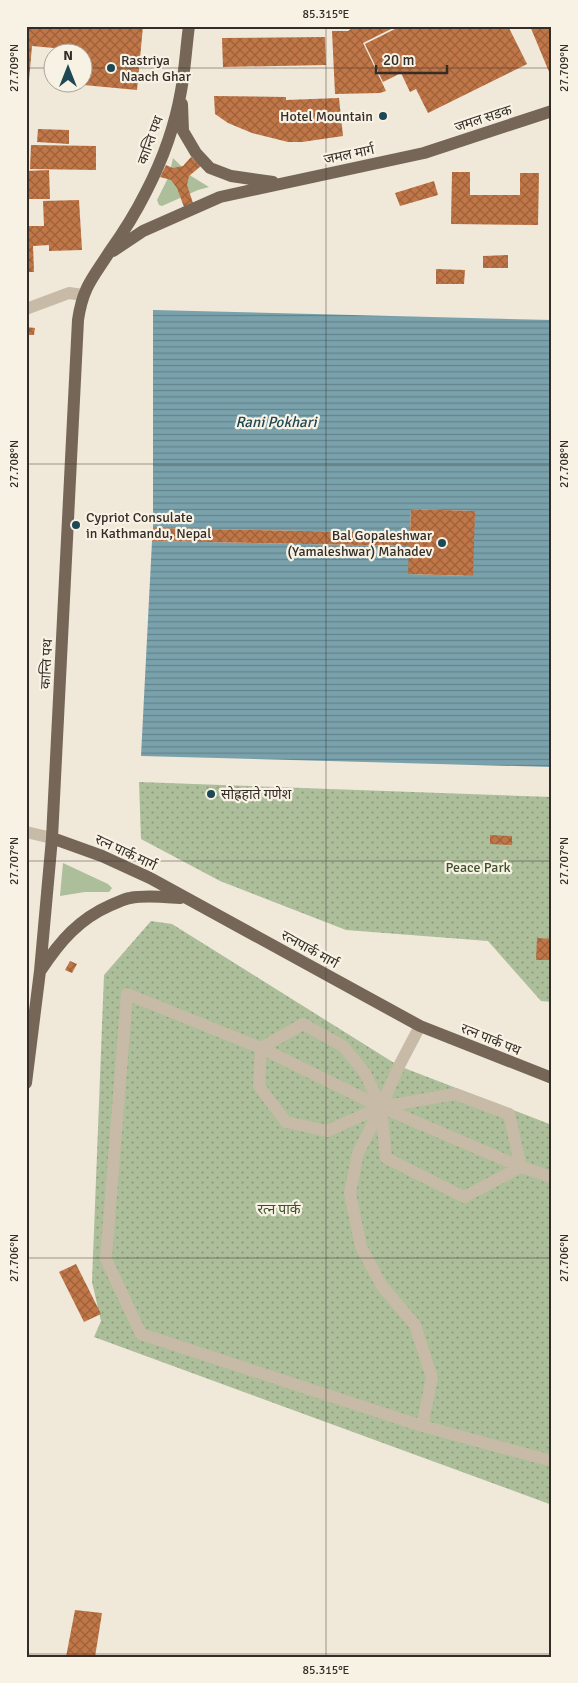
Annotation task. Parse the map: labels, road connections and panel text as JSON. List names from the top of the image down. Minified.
{"streets":{"main road":["जमल सडक","कान्ति पथ","जमल मार्ग","रत्न पार्क मार्ग","रत्नपार्क मार्ग","रत्न पार्क पथ"]},"crossings":[["जमल सडक","जमल मार्ग"],["कान्ति पथ","जमल मार्ग"],["कान्ति पथ","रत्न पार्क मार्ग"],["रत्न पार्क मार्ग","रत्नपार्क मार्ग"],["रत्नपार्क मार्ग","रत्न पार्क पथ"]],"water":["Rani Pokhari"],"parks":["Peace Park","रत्न पार्क"],"places":["Rastriya Naach Ghar","Hotel Mountain","Cypriot Consulate in Kathmandu, Nepal","Bal Gopaleshwar (Yamaleshwar) Mahadev","सोह्रहाते गणेश"],"scale_bar":"20 m","north":"top","coordinates":["85.315°E","27.709°N","27.708°N","27.707°N","27.706°N"]}
